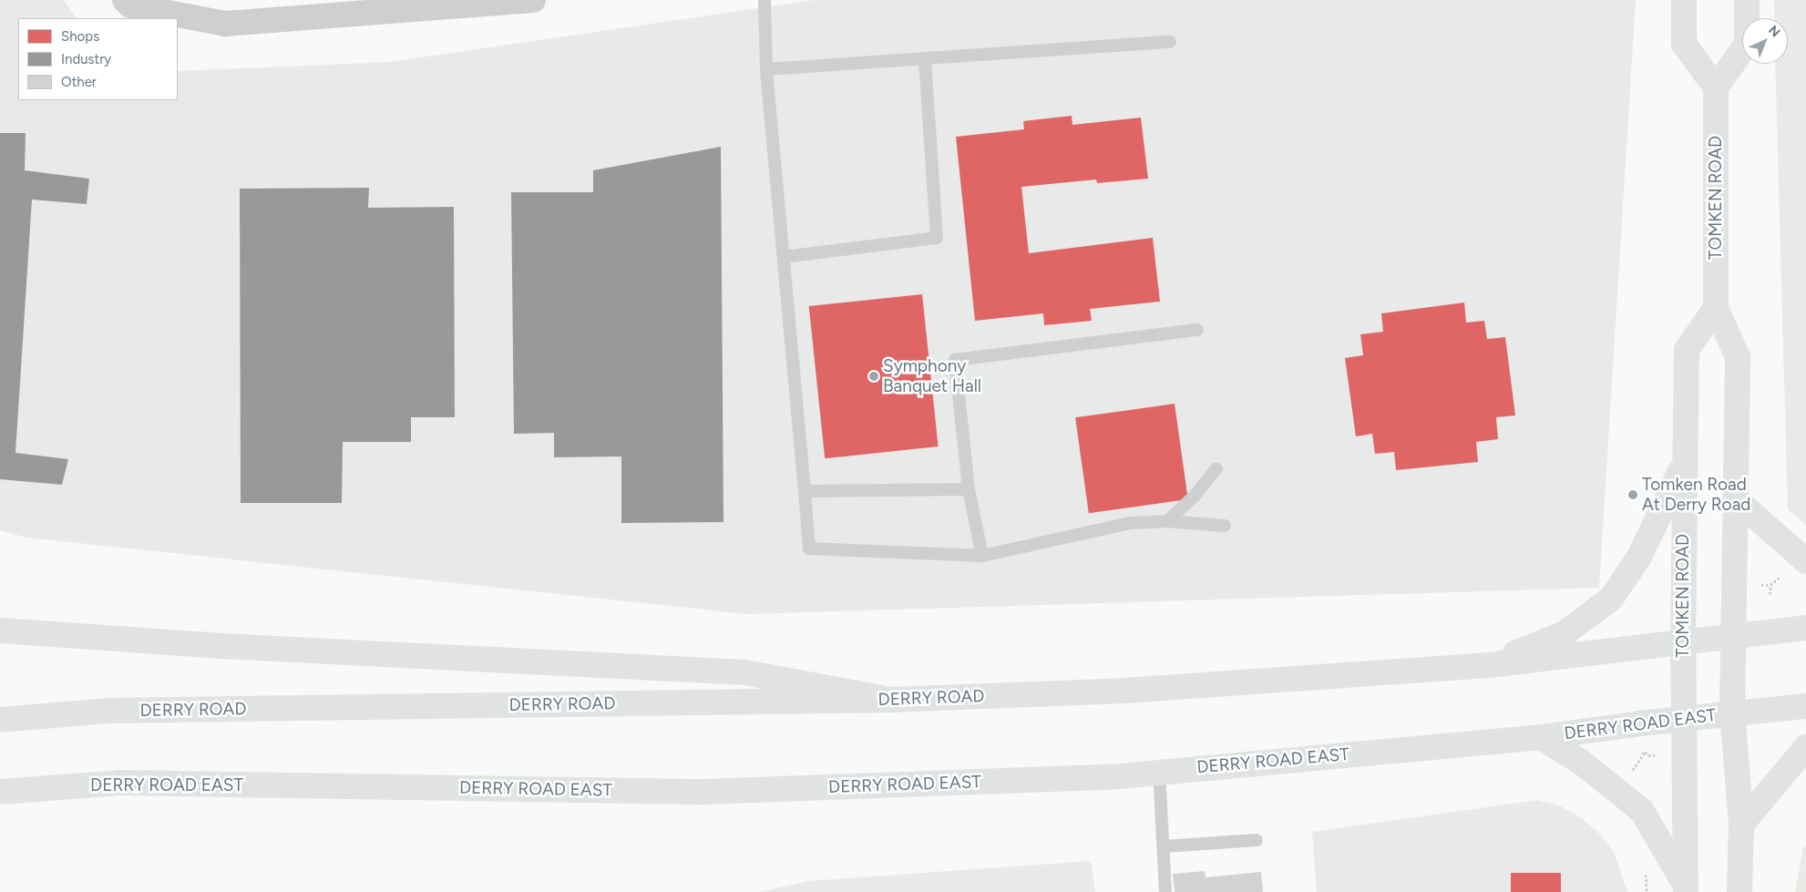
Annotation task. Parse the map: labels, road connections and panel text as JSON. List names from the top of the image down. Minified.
{"streets":{"main road":["TOMKEN ROAD","DERRY ROAD","DERRY ROAD EAST"]},"crossings":[["TOMKEN ROAD","DERRY ROAD EAST"]],"places":["Symphony Banquet Hall","Tomken Road At Derry Road"],"legend":["Shops","Industry","Other"],"north":"top right"}
